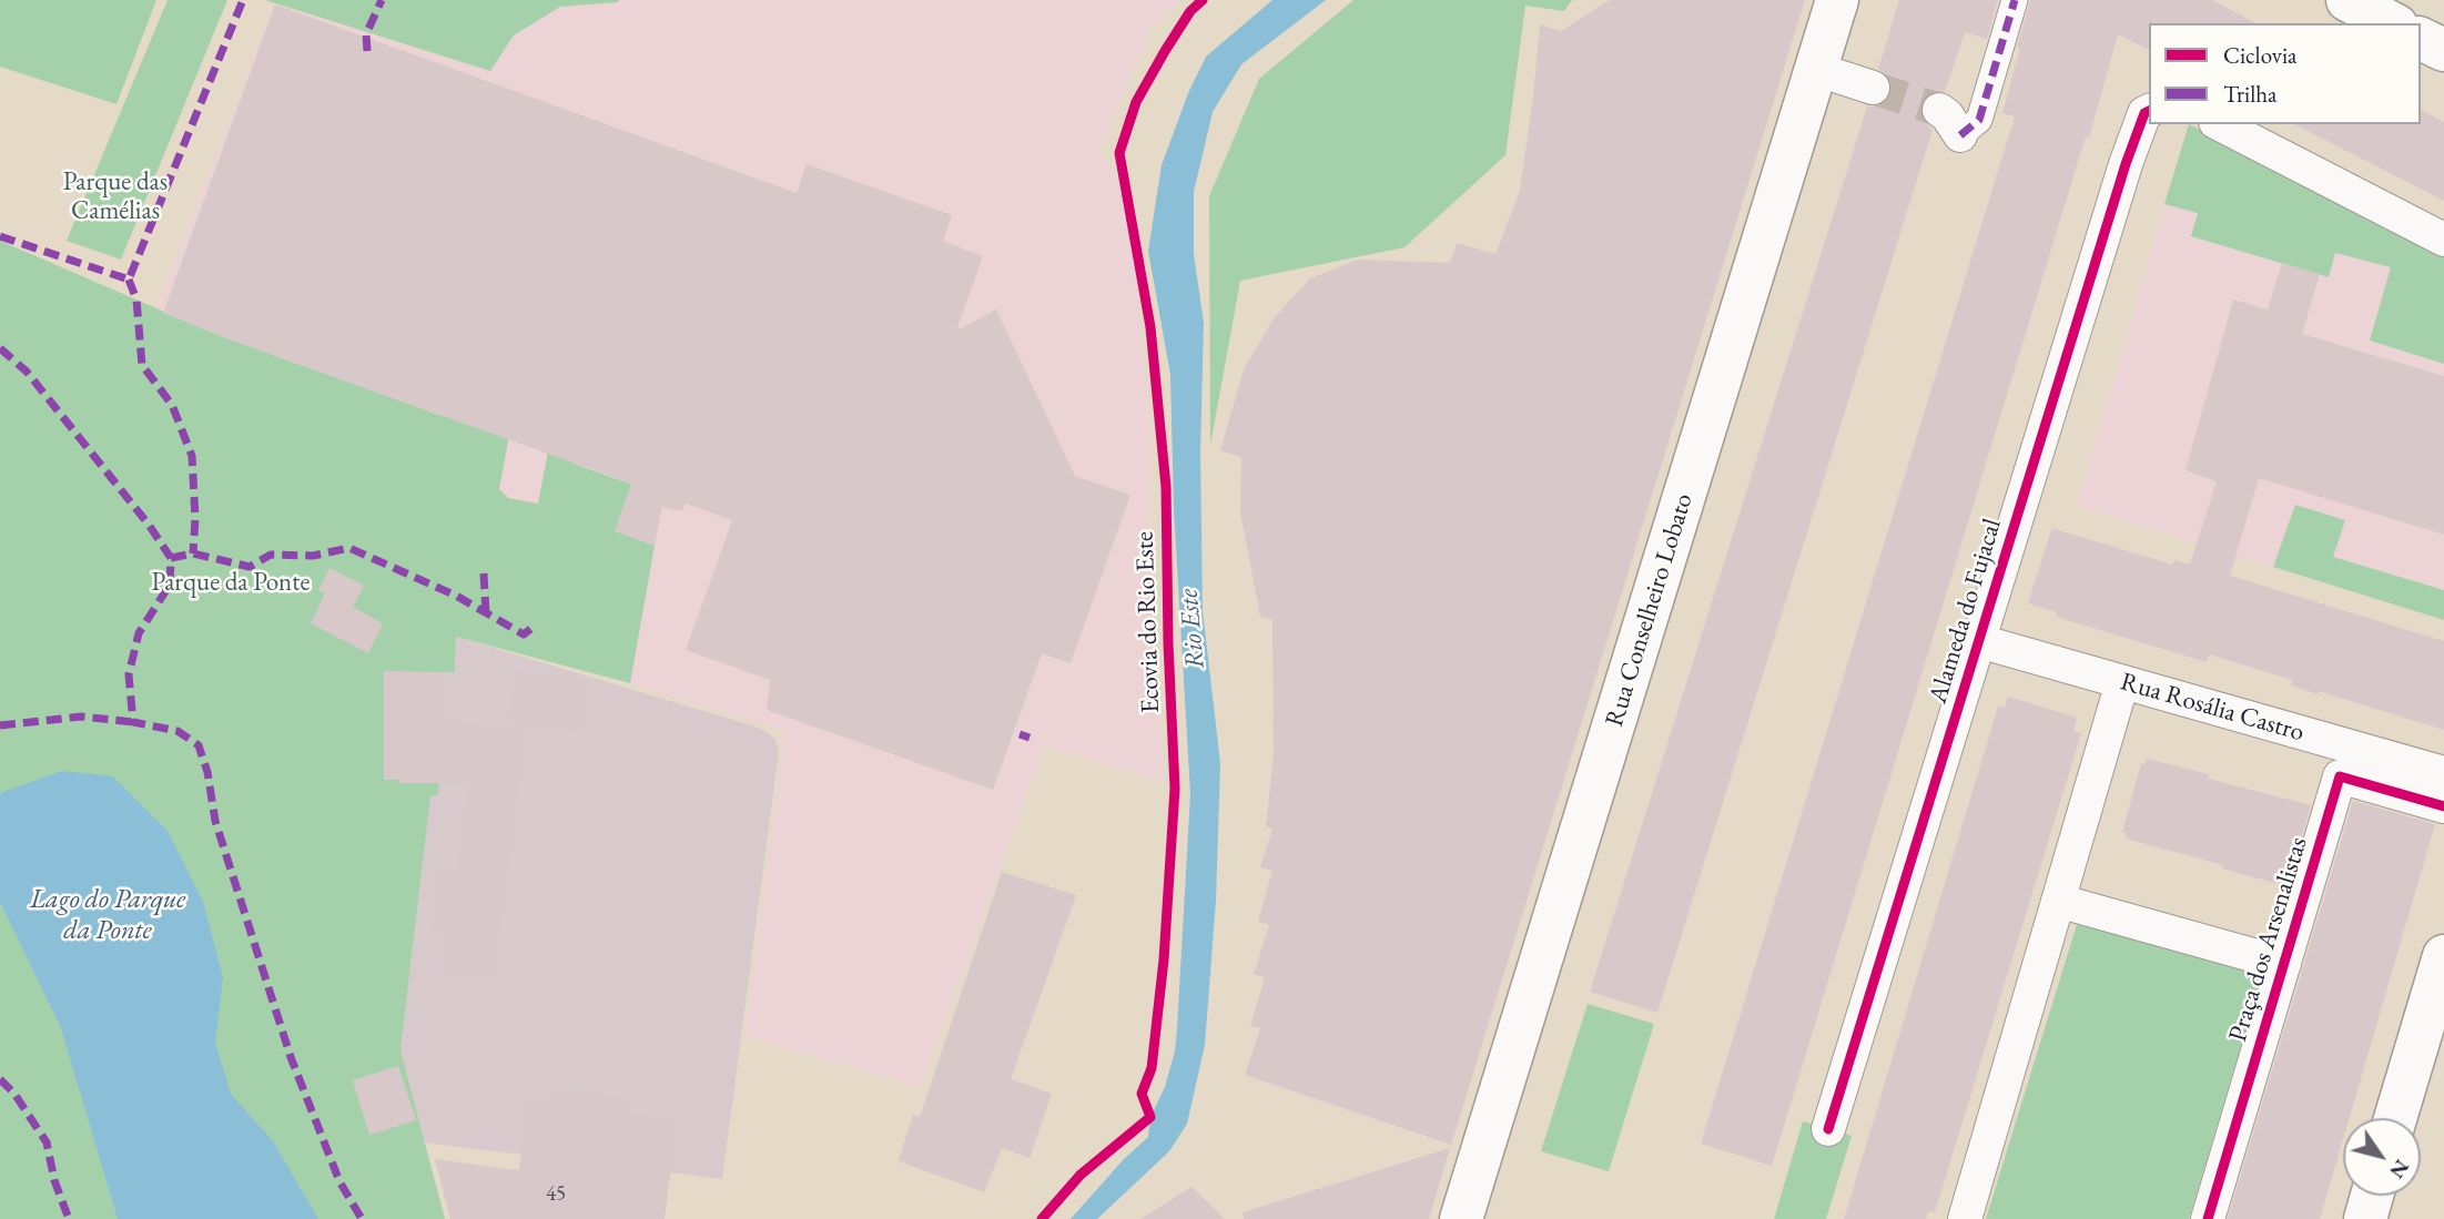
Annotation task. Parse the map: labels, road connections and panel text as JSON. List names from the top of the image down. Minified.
{"streets":{"main road":["Rua Conselheiro Lobato"],"street":["Alameda do Fujacal","Rua Rosália Castro","Praça dos Arsenalistas"],"cycle path":["Ecovia do Rio Este"]},"crossings":[["Alameda do Fujacal","Rua Rosália Castro"]],"water":["Rio Este","Lago do Parque da Ponte"],"parks":["Parque das Camélias","Parque da Ponte"],"house_numbers":["45"],"legend":["Ciclovia","Trilha"],"north":"bottom right"}
